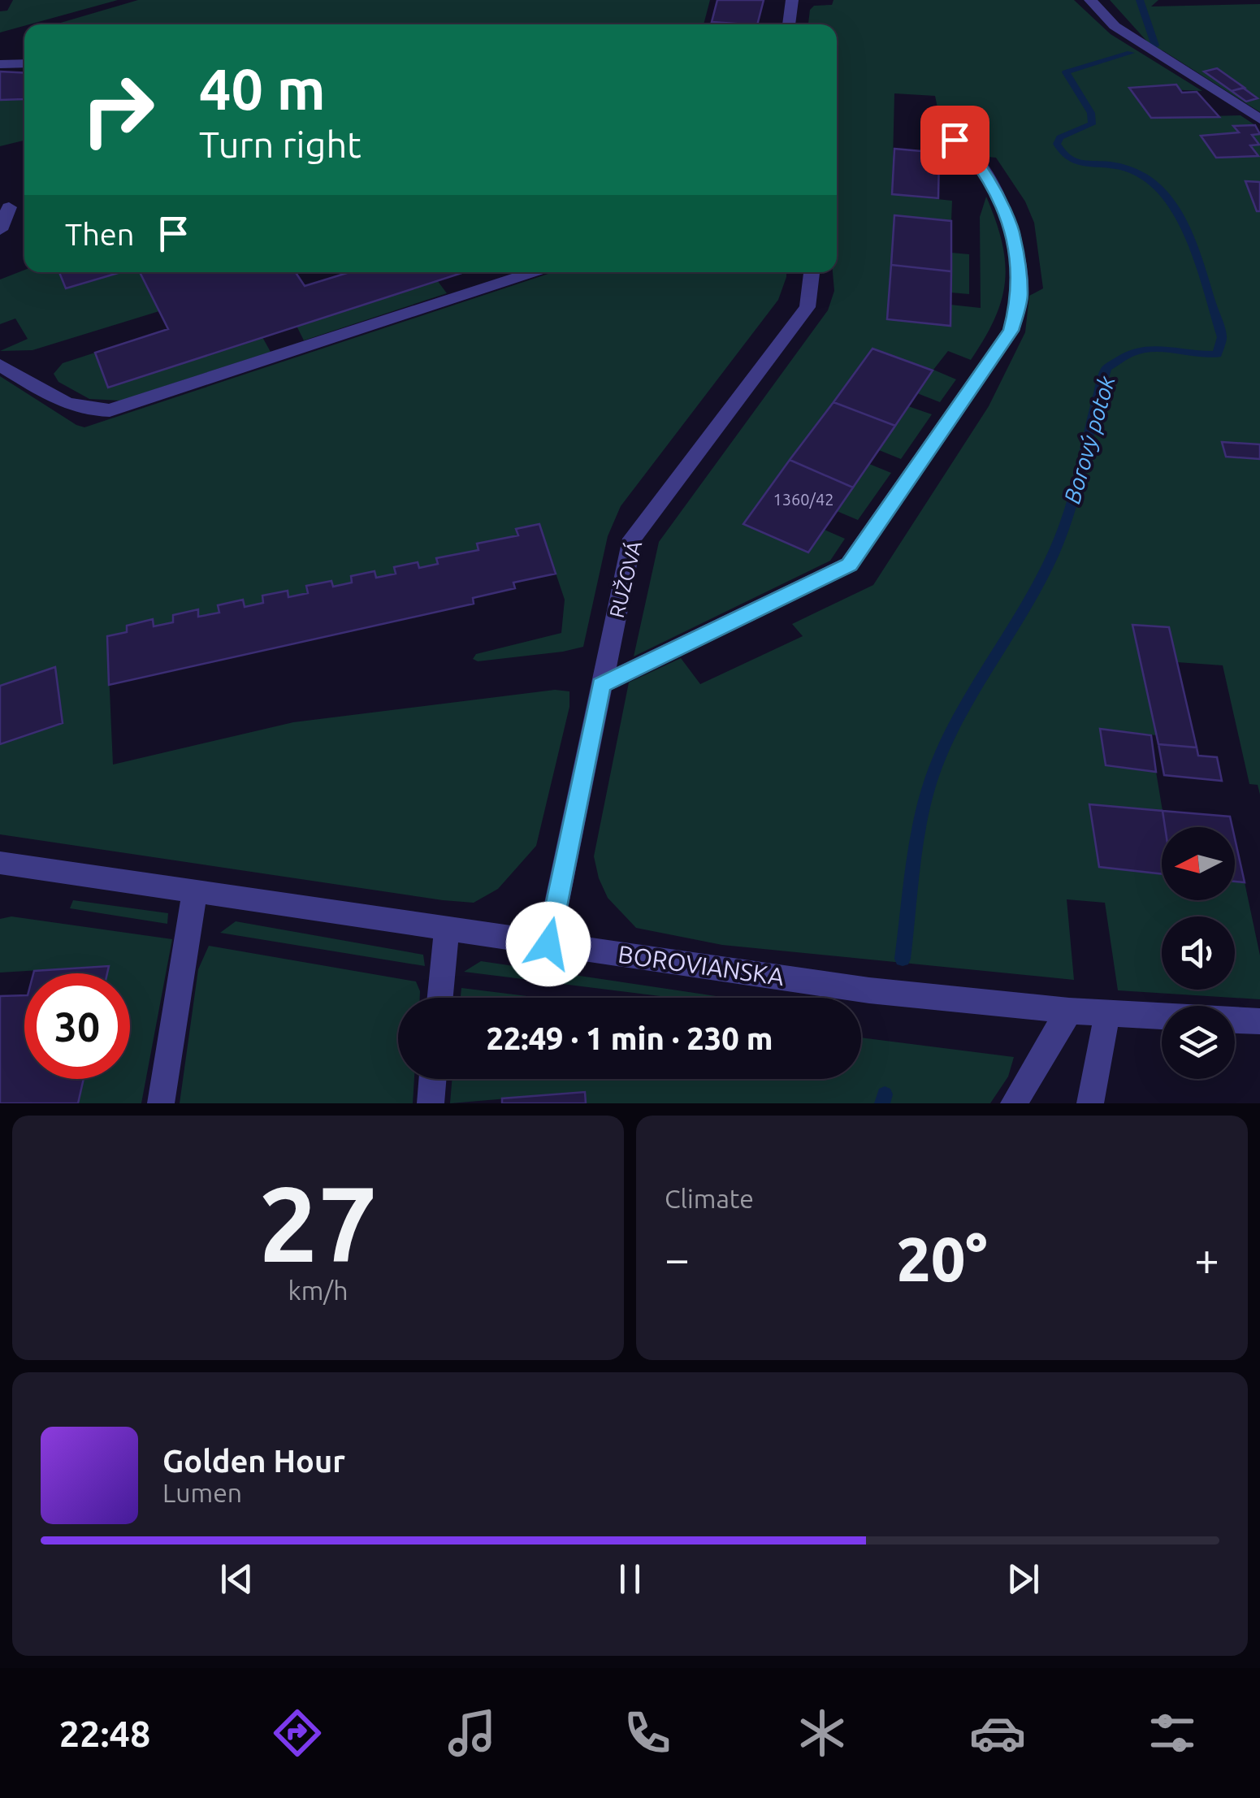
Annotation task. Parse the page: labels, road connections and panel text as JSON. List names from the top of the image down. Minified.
{"streets":{"street":["RUŽOVÁ","BOROVIANSKA"]},"crossings":[["RUŽOVÁ","BOROVIANSKA"]],"water":["Borový potok"],"house_numbers":["1360/42"],"north":"left","page":{"turn":["40 m","Turn right"],"then":"Then","limit":"30","trip":"22:49 · 1 min · 230 m","tile":[["27","km/h"],"Climate"],"heat":["−","20°","+"],"song":["Golden Hour","Lumen"],"tabs":"22:48"}}
